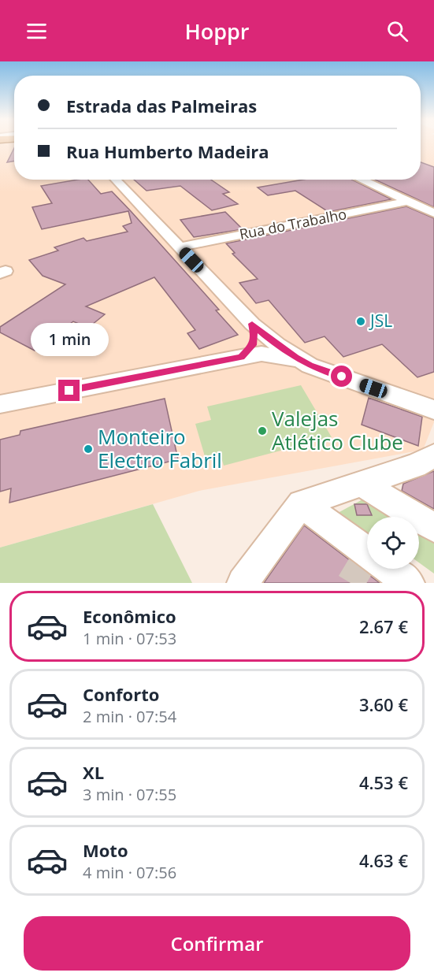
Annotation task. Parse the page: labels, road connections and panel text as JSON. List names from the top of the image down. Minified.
{"streets":{"street":["Rua do Trabalho"]},"places":["JSL","Valejas Atlético Clube","Monteiro Electro Fabril"],"page":{"header":"Hoppr","banner":["Estrada das Palmeiras","Rua Humberto Madeira"],"bubble":"1 min","list":[{"name":"Econômico","note":"1 min · 07:53","value":"2.67 €"},{"name":"Conforto","note":"2 min · 07:54","value":"3.60 €"},{"name":"XL","note":"3 min · 07:55","value":"4.53 €"},{"name":"Moto","note":"4 min · 07:56","value":"4.63 €"}],"buttons":"Confirmar"}}
